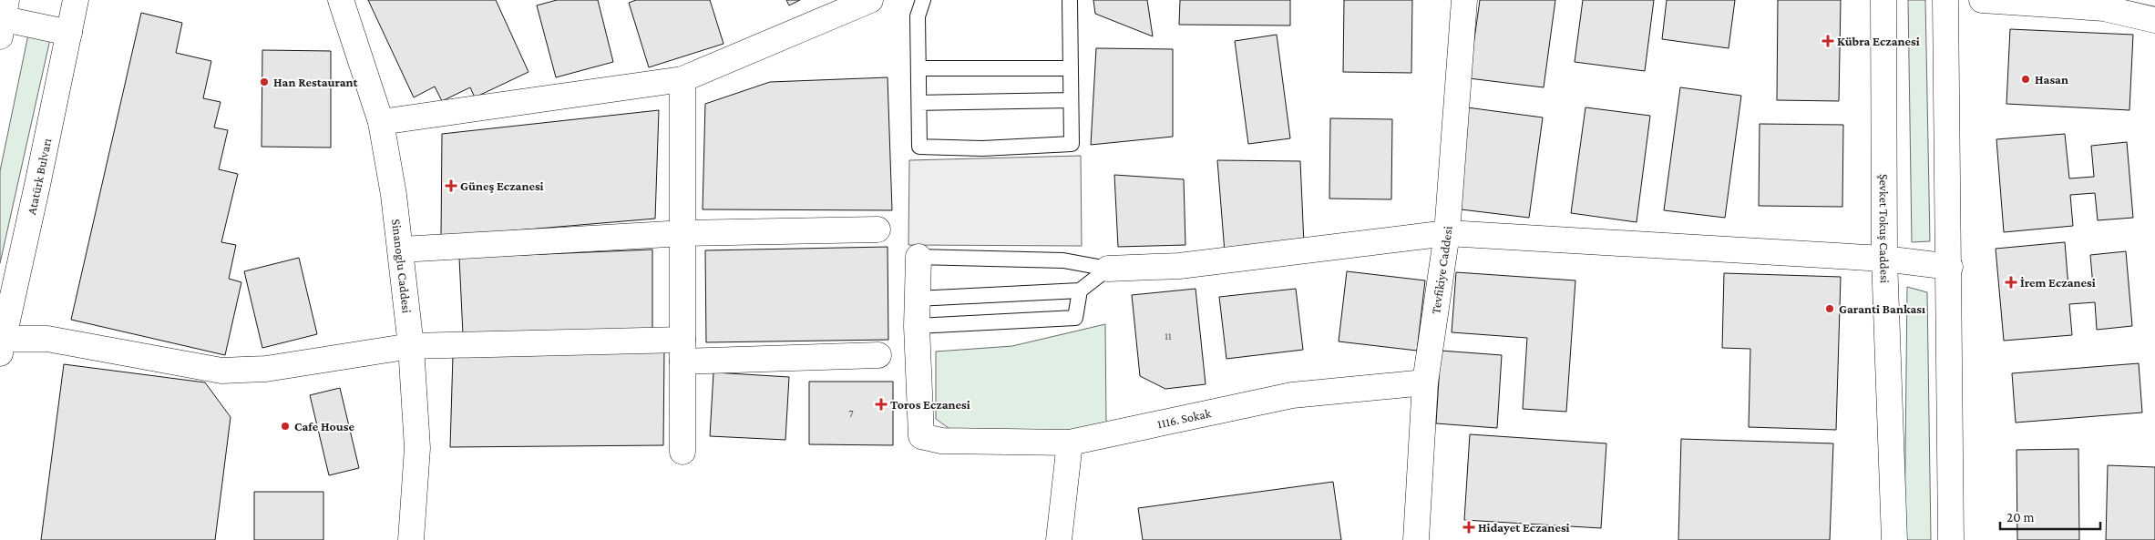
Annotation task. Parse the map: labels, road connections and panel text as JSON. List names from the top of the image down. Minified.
{"streets":{"street":["Atatürk Bulvarı","Şevket Tokuş Caddesi","Sinanoglu Caddesi","Tevfikiye Caddesi","1116. Sokak"]},"crossings":[["Tevfikiye Caddesi","1116. Sokak"]],"places":{"health":["Kübra Eczanesi","Güneş Eczanesi","İrem Eczanesi","Toros Eczanesi","Hidayet Eczanesi"],"other":["Hasan","Han Restaurant","Garanti Bankası","Cafe House"]},"house_numbers":["11","7"],"scale_bar":"20 m"}
